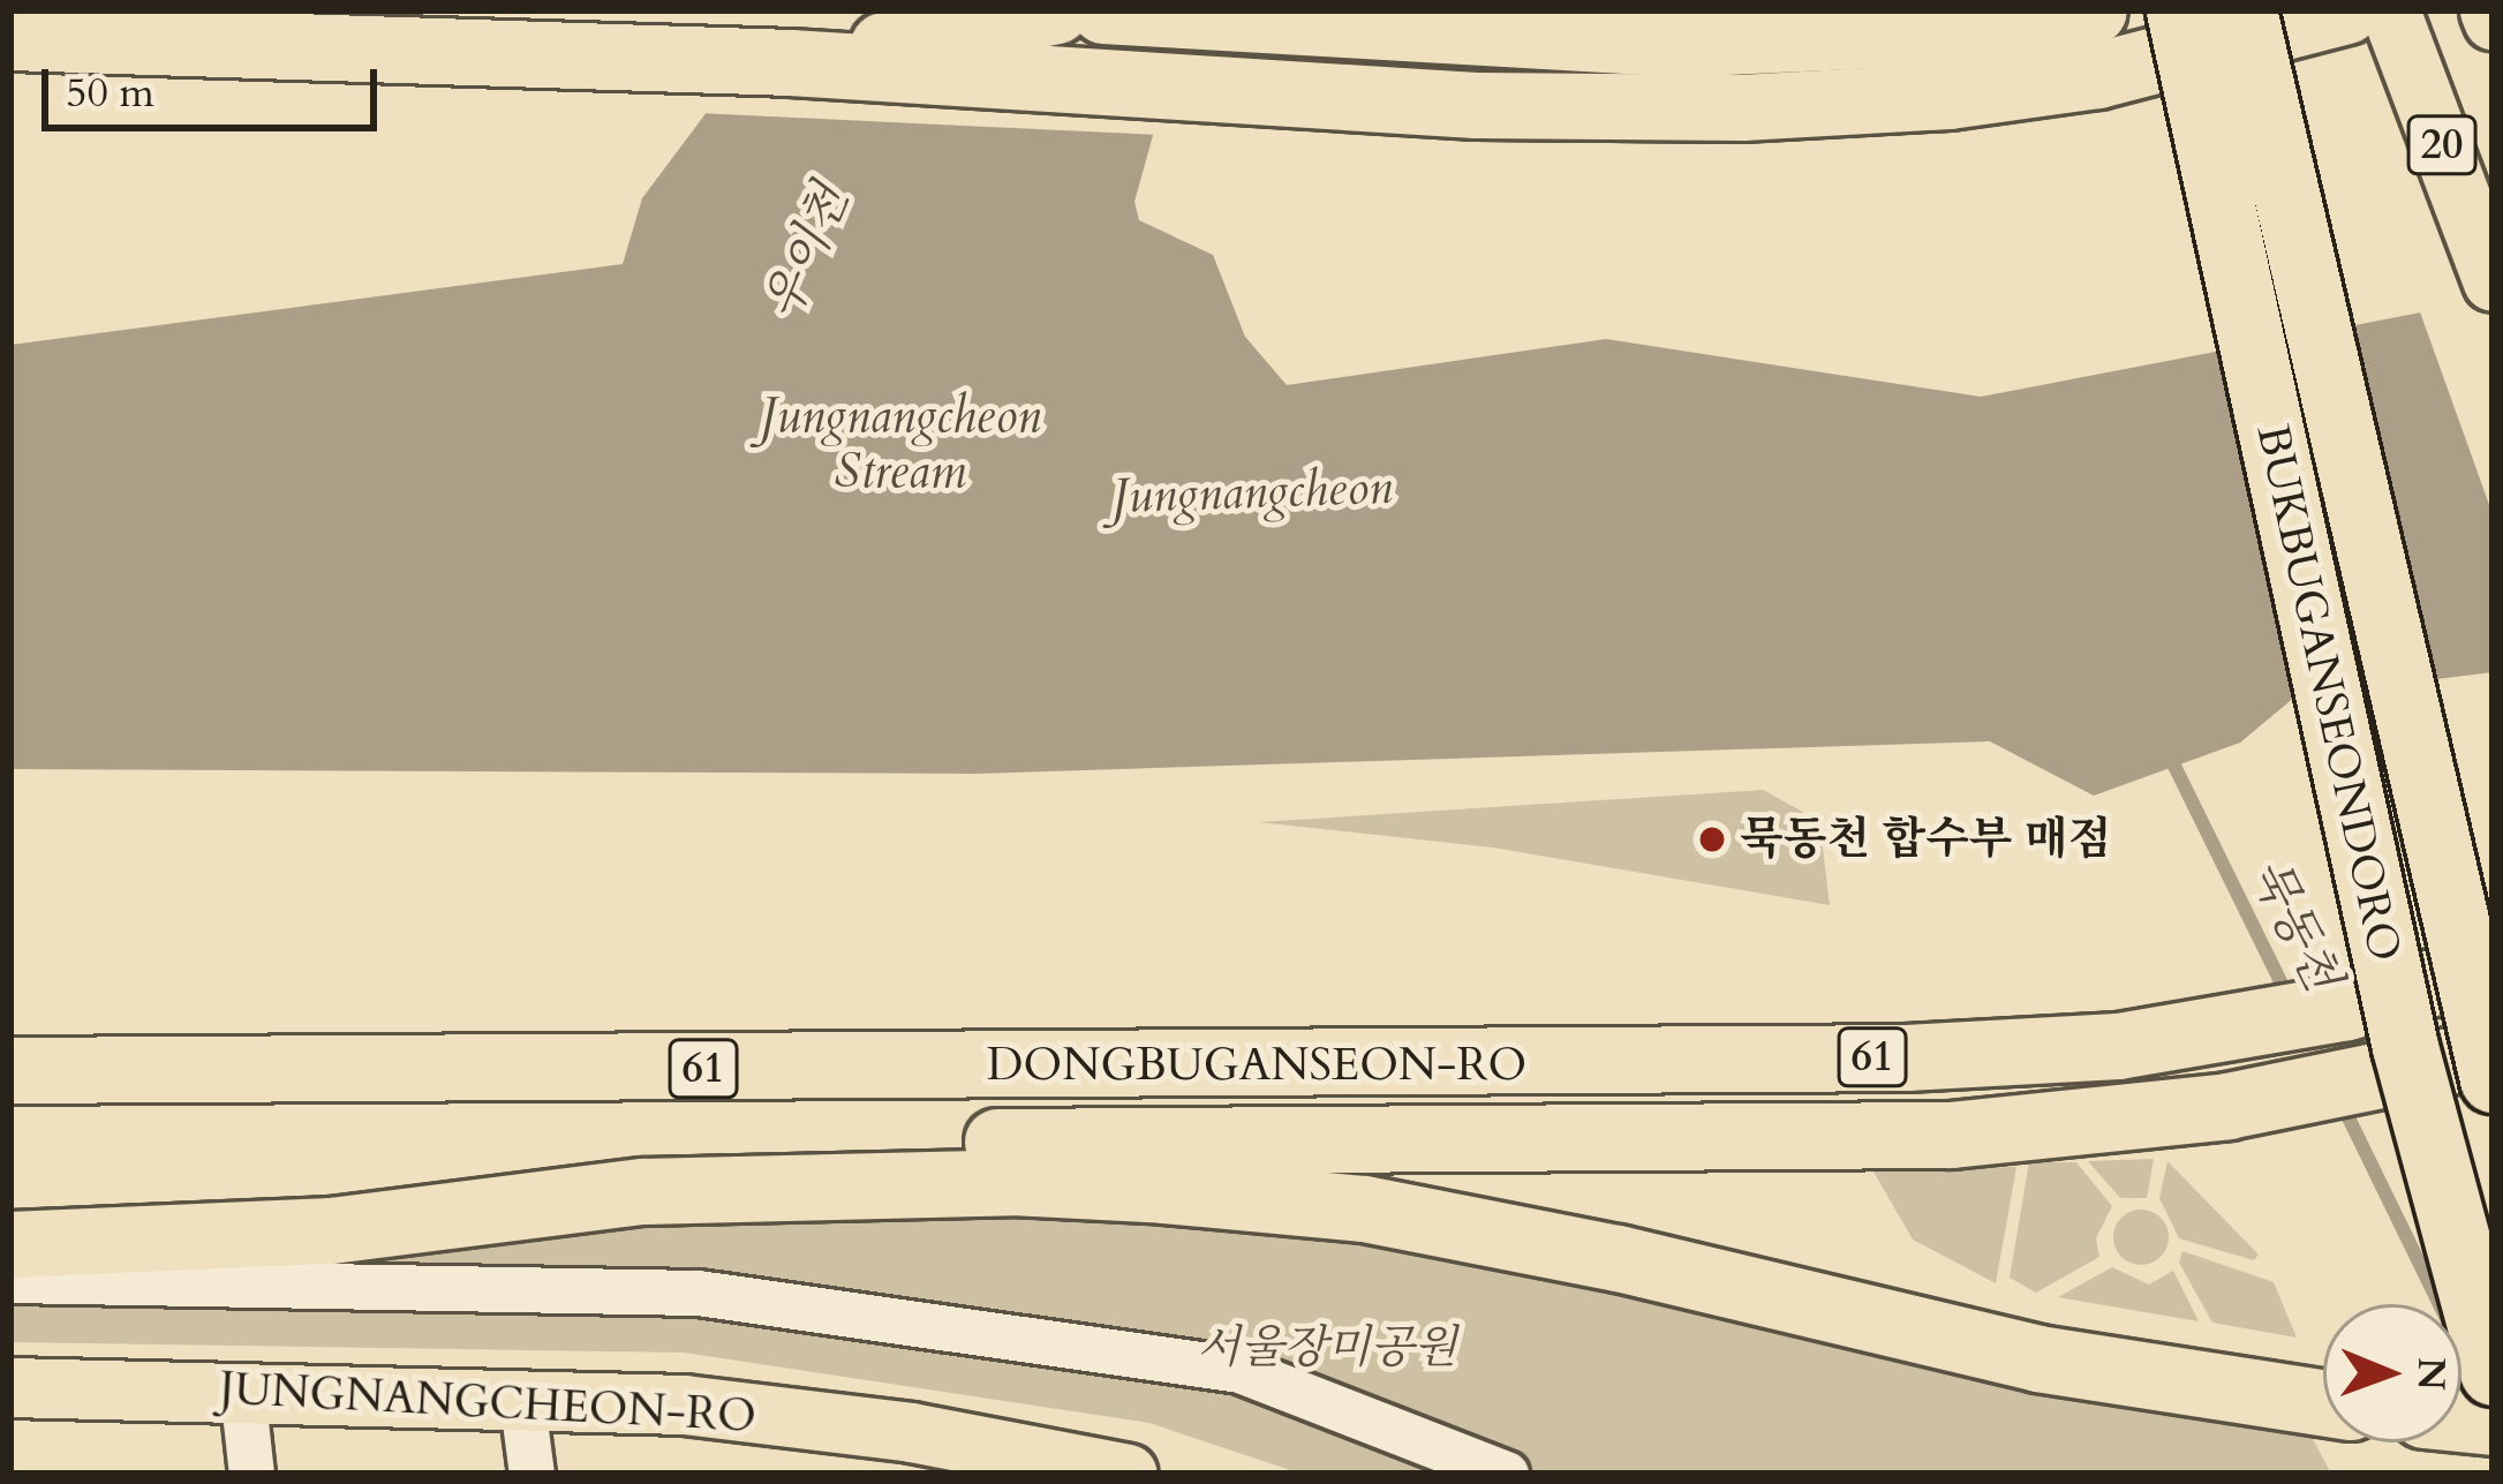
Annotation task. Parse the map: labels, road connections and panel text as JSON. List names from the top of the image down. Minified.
{"streets":{"highway":["BUKBUGANSEONDORO","61","DONGBUGANSEON-RO"],"main road":["20","JUNGNANGCHEON-RO"]},"water":["우이천","Jungnangcheon Stream","Jungnangcheon","묵동천"],"parks":["서울장미공원"],"places":["묵동천 합수부 매점"],"scale_bar":"50 m","north":"right"}
